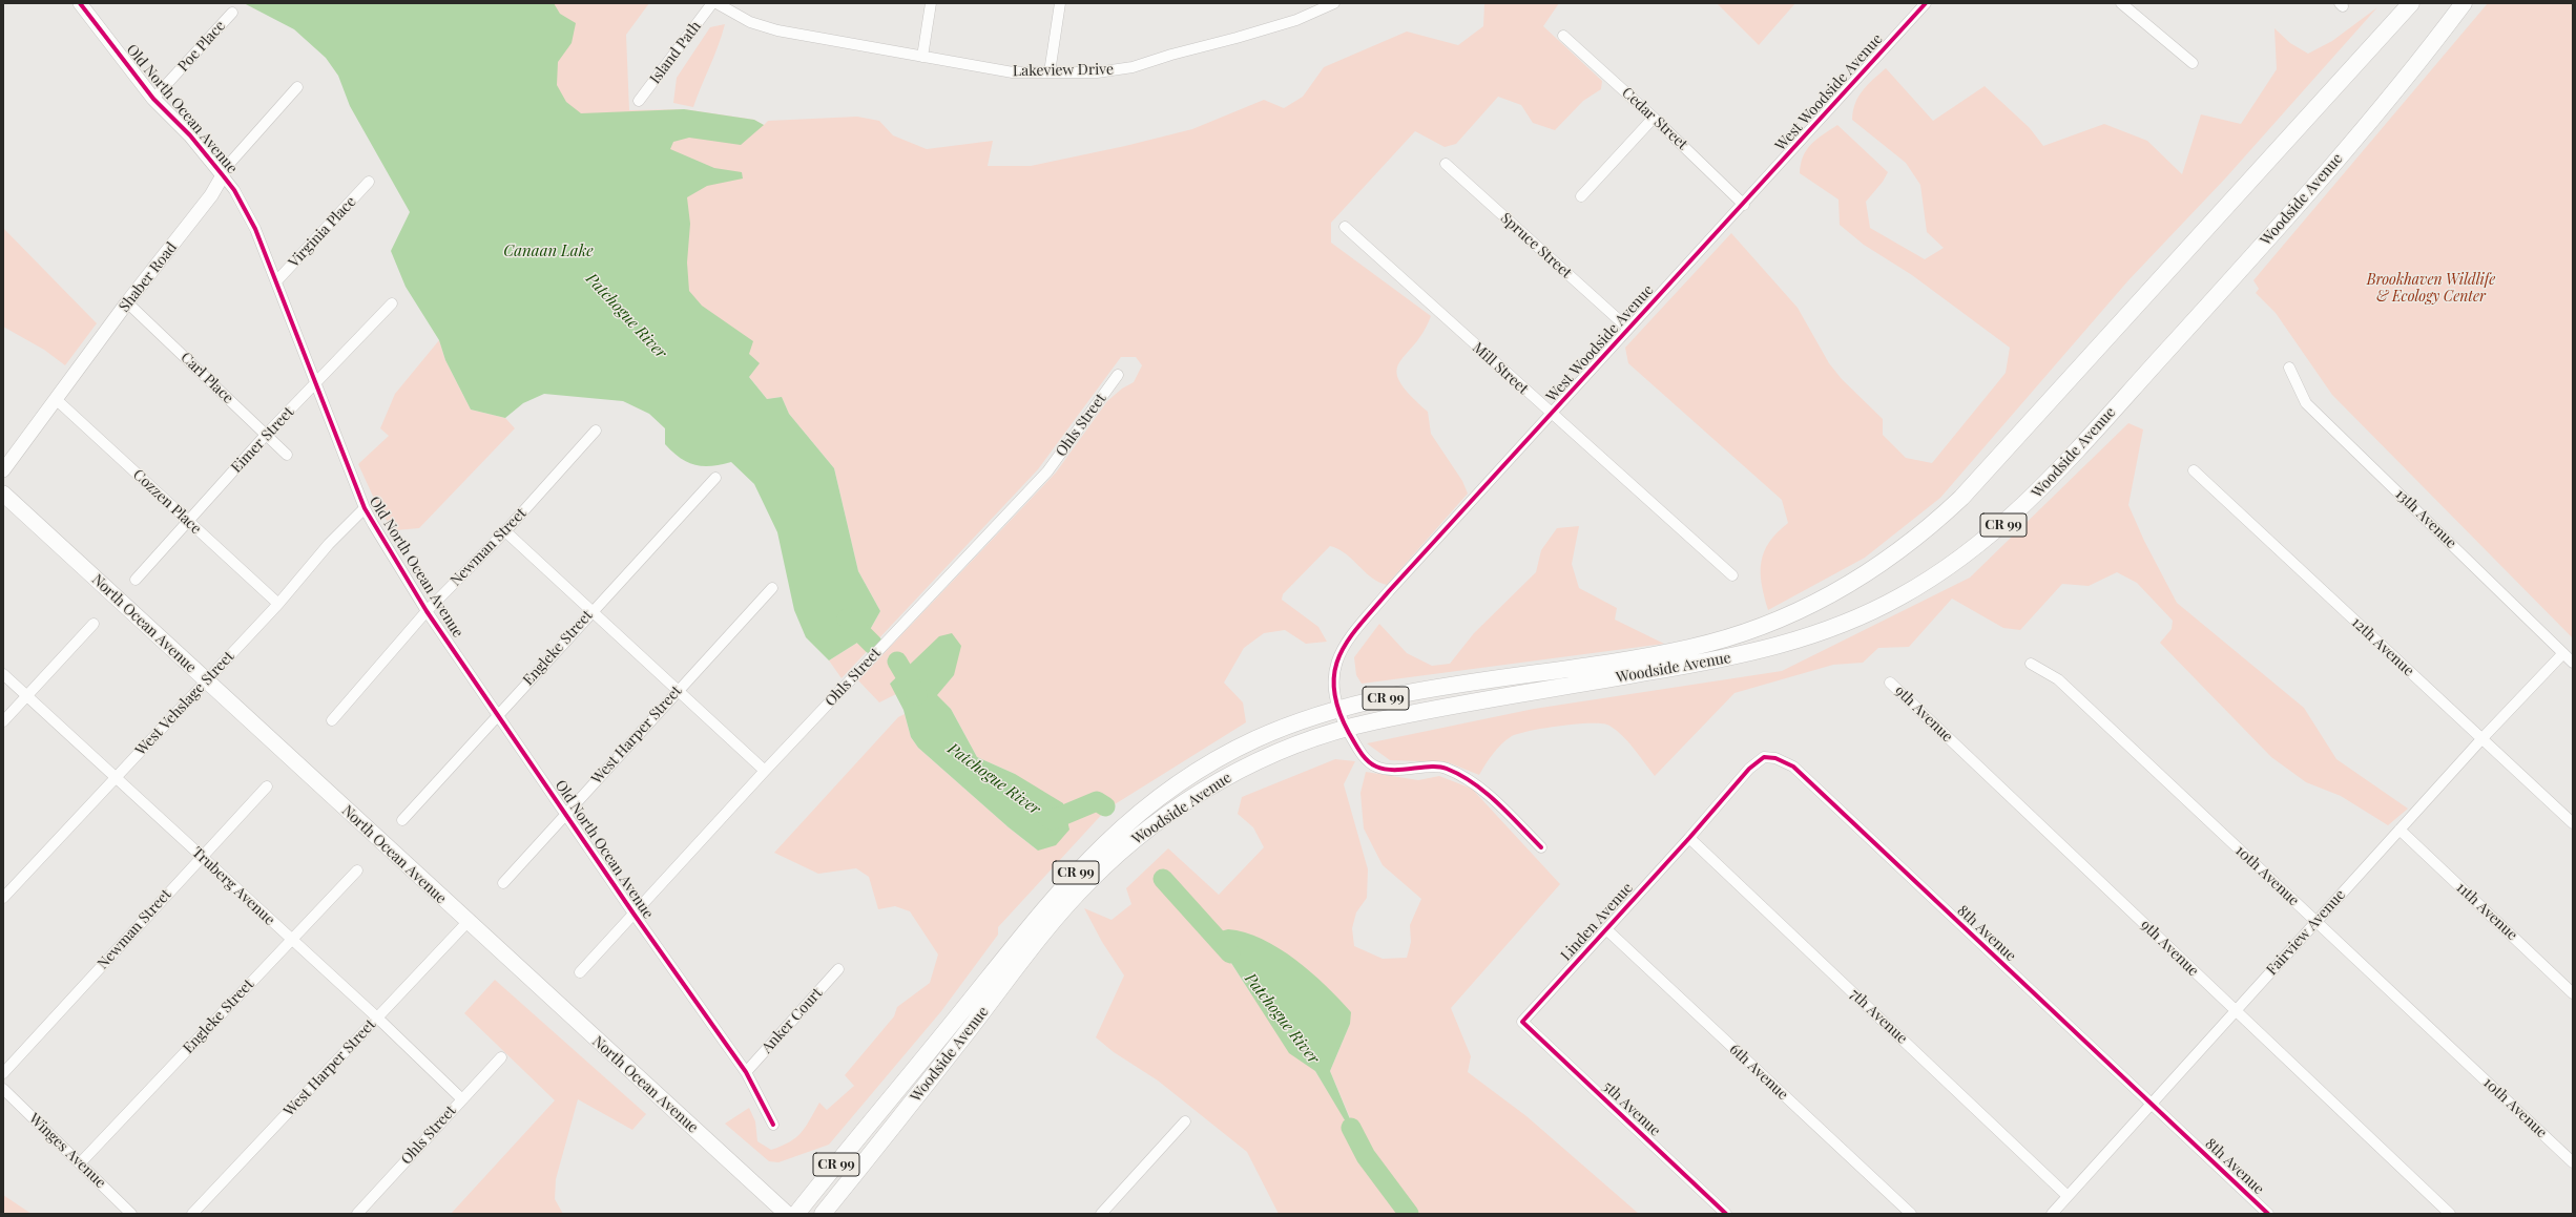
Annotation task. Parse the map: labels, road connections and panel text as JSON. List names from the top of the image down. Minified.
{"streets":{"main road":["Woodside Avenue","CR 99","North Ocean Avenue"],"street":["Poe Place","Island Path","Lakeview Drive","West Woodside Avenue","Old North Ocean Avenue","Cedar Street","Virginia Place","Spruce Street","Shaber Road","Mill Street","Carl Place","Ohls Street","Eimer Street","Cozzen Place","13th Avenue","Newman Street","12th Avenue","Engleke Street","West Vehslage Street","9th Avenue","West Harper Street","10th Avenue","Truberg Avenue","11th Avenue","Linden Avenue","Fairview Avenue","8th Avenue","7th Avenue","Anker Court","6th Avenue","5th Avenue","Winges Avenue"]},"crossings":[["Poe Place","Old North Ocean Avenue"],["West Woodside Avenue","Cedar Street"],["West Woodside Avenue","Woodside Avenue"],["West Woodside Avenue","Spruce Street"],["West Woodside Avenue","Mill Street"],["Old North Ocean Avenue","Virginia Place"],["Old North Ocean Avenue","Shaber Road"],["Old North Ocean Avenue","Ohls Street"],["Old North Ocean Avenue","Eimer Street"],["Old North Ocean Avenue","Newman Street"],["Old North Ocean Avenue","Engleke Street"],["Old North Ocean Avenue","West Vehslage Street"],["Old North Ocean Avenue","West Harper Street"],["Old North Ocean Avenue","Anker Court"],["Shaber Road","Carl Place"],["Shaber Road","Cozzen Place"],["Carl Place","Eimer Street"],["Ohls Street","Truberg Avenue"],["Eimer Street","Cozzen Place"],["Cozzen Place","West Vehslage Street"],["13th Avenue","Fairview Avenue"],["Newman Street","Truberg Avenue"],["North Ocean Avenue","West Vehslage Street"],["North Ocean Avenue","West Harper Street"],["12th Avenue","Fairview Avenue"],["Engleke Street","Truberg Avenue"],["Engleke Street","Winges Avenue"],["West Vehslage Street","Truberg Avenue"],["9th Avenue","Fairview Avenue"],["West Harper Street","Truberg Avenue"],["10th Avenue","Fairview Avenue"],["11th Avenue","Fairview Avenue"],["Linden Avenue","8th Avenue"],["Linden Avenue","7th Avenue"],["Linden Avenue","6th Avenue"],["Linden Avenue","5th Avenue"],["Fairview Avenue","8th Avenue"],["Fairview Avenue","7th Avenue"],["8th Avenue","7th Avenue"]],"water":["Canaan Lake","Patchogue River"],"parks":["Brookhaven Wildlife & Ecology Center"]}
